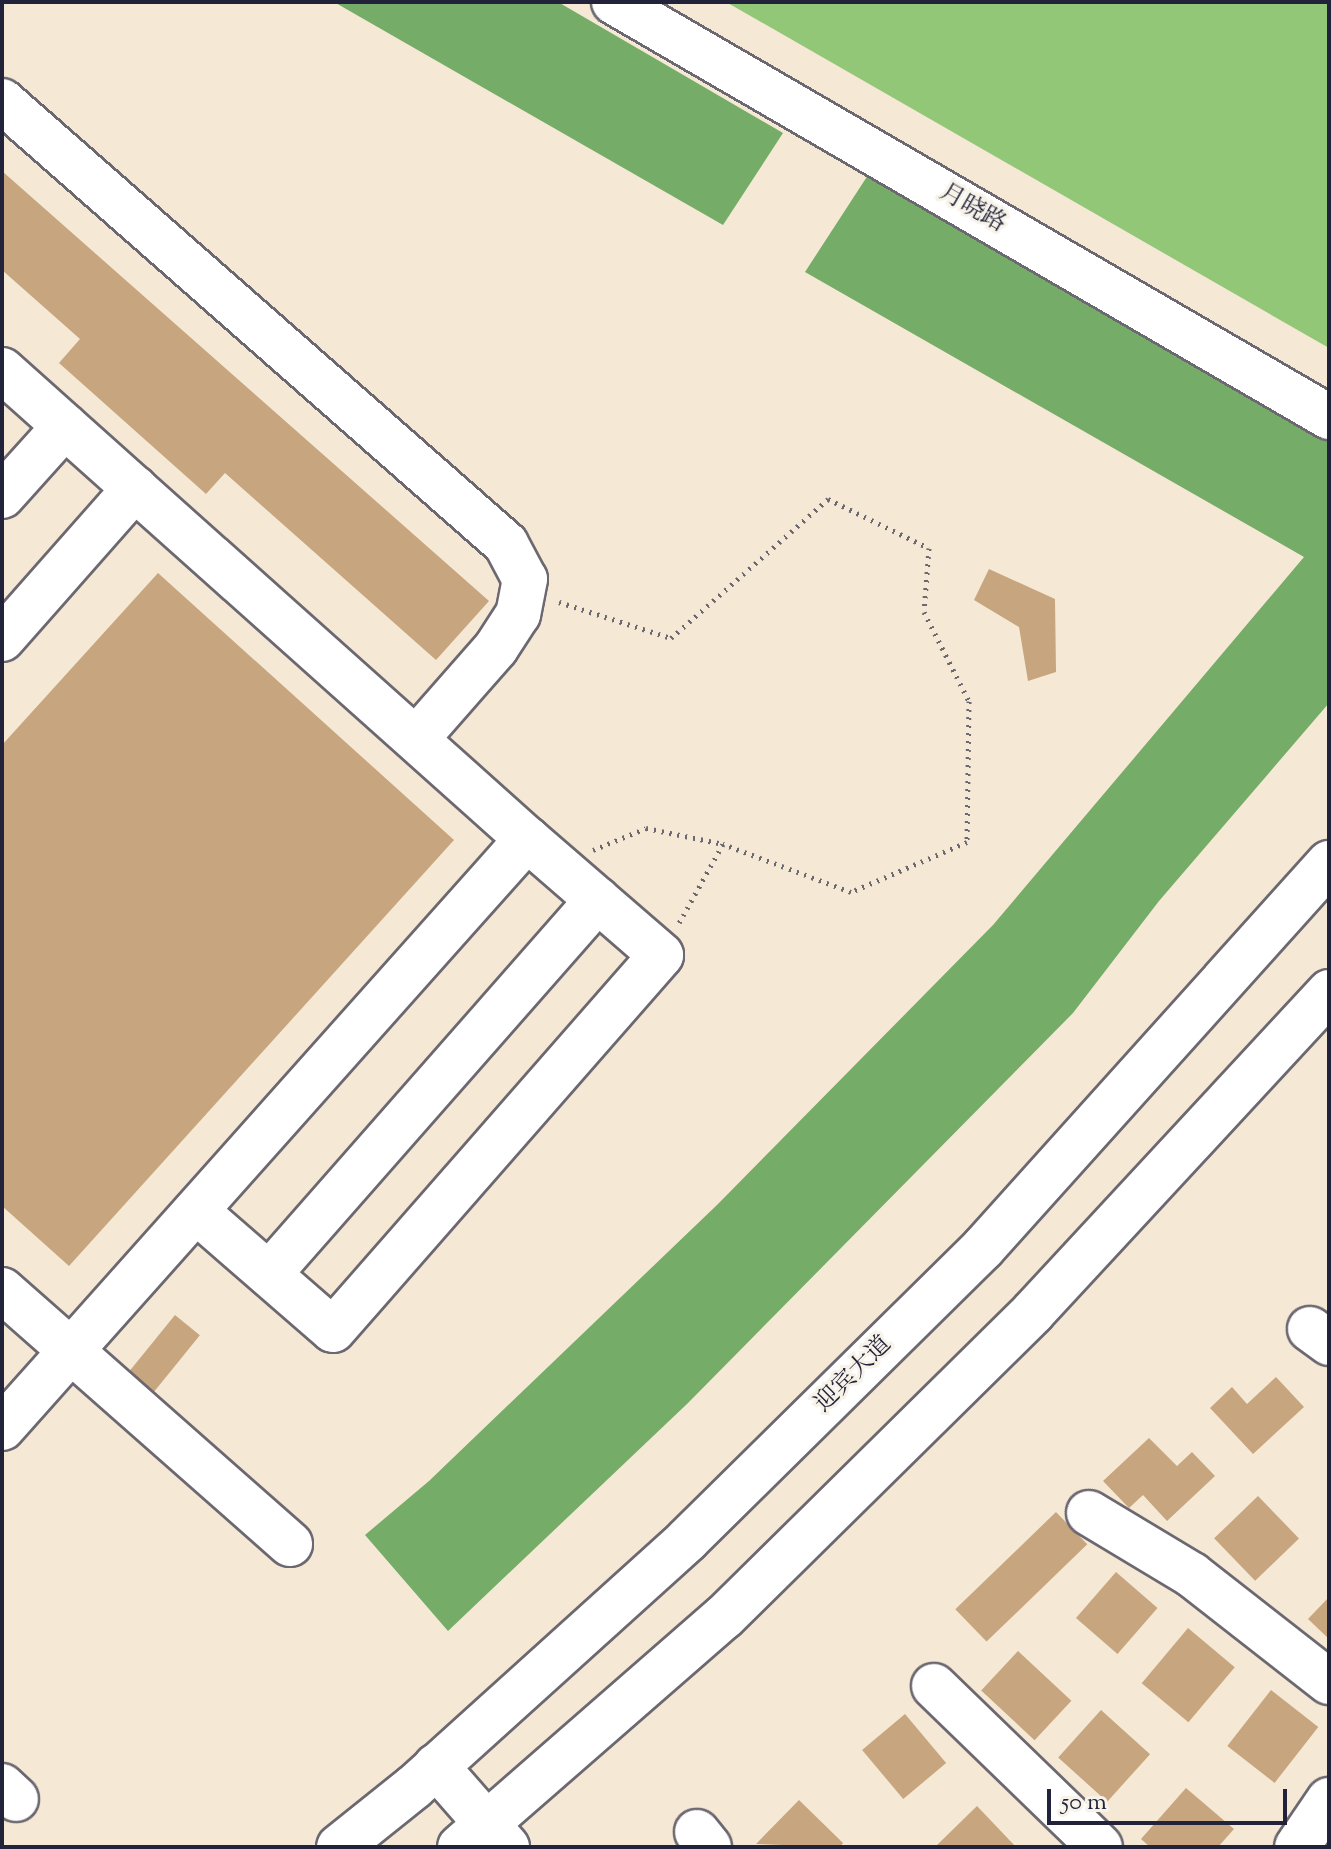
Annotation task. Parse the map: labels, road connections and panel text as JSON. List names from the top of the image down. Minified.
{"streets":{"main road":["月晓路","迎宾大道"]},"scale_bar":"50 m"}
